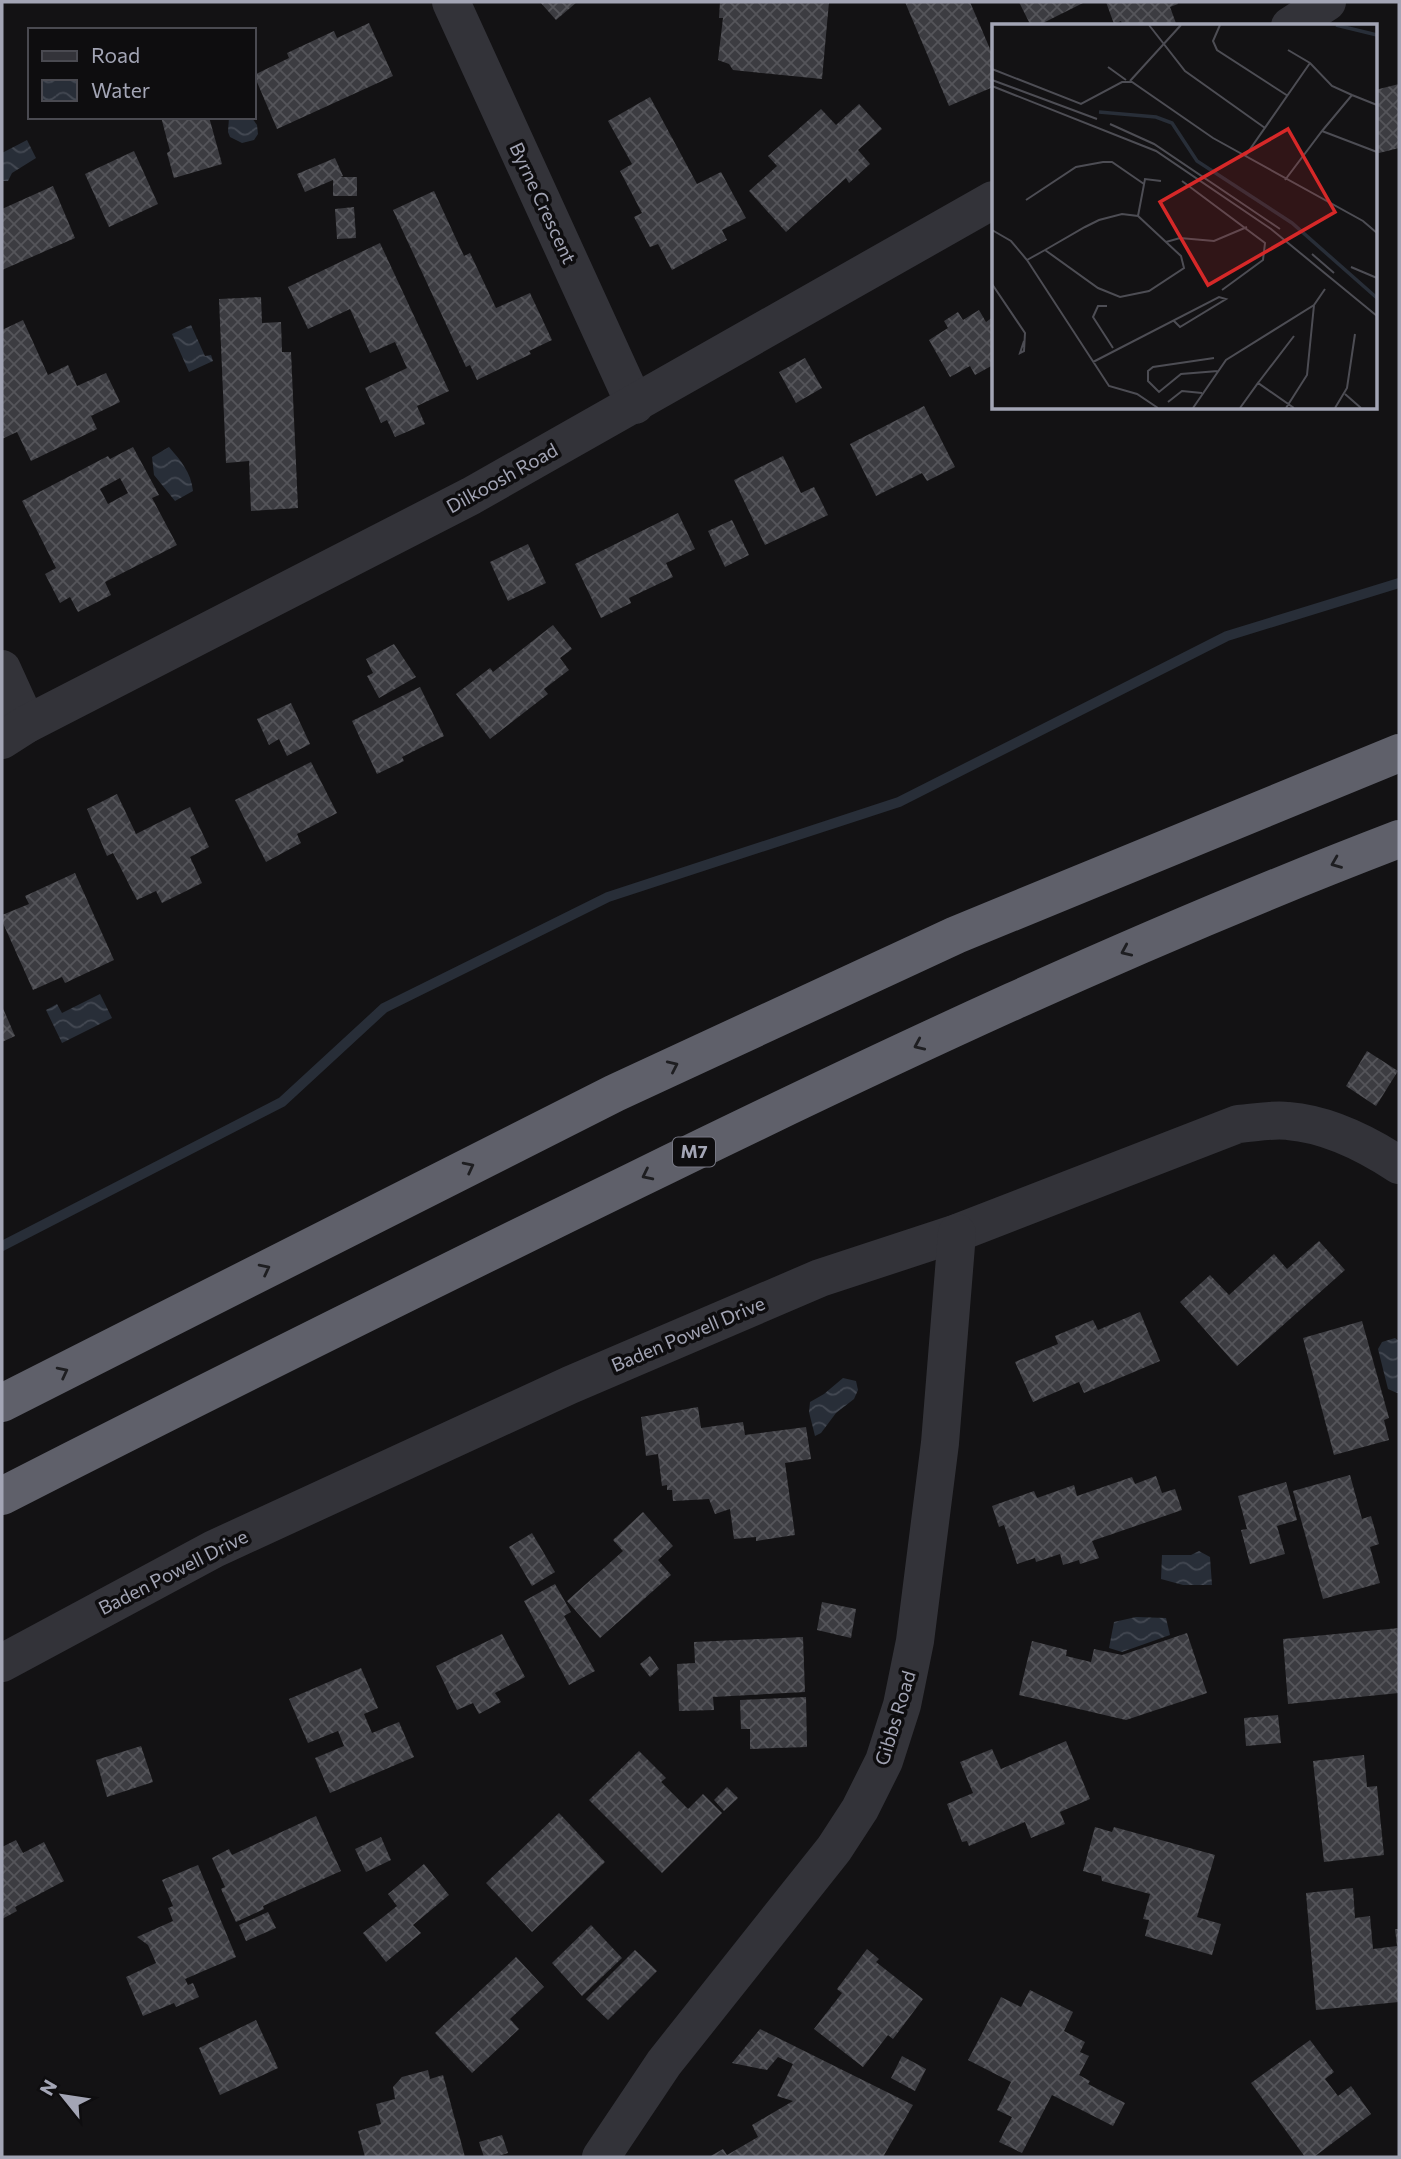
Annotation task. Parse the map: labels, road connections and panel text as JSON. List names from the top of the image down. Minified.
{"streets":{"highway":["M7"],"street":["Byrne Crescent","Dilkoosh Road","Baden Powell Drive","Gibbs Road"]},"crossings":[["Byrne Crescent","Dilkoosh Road"],["Baden Powell Drive","Gibbs Road"]],"legend":["Road","Water"],"north":"top left"}
